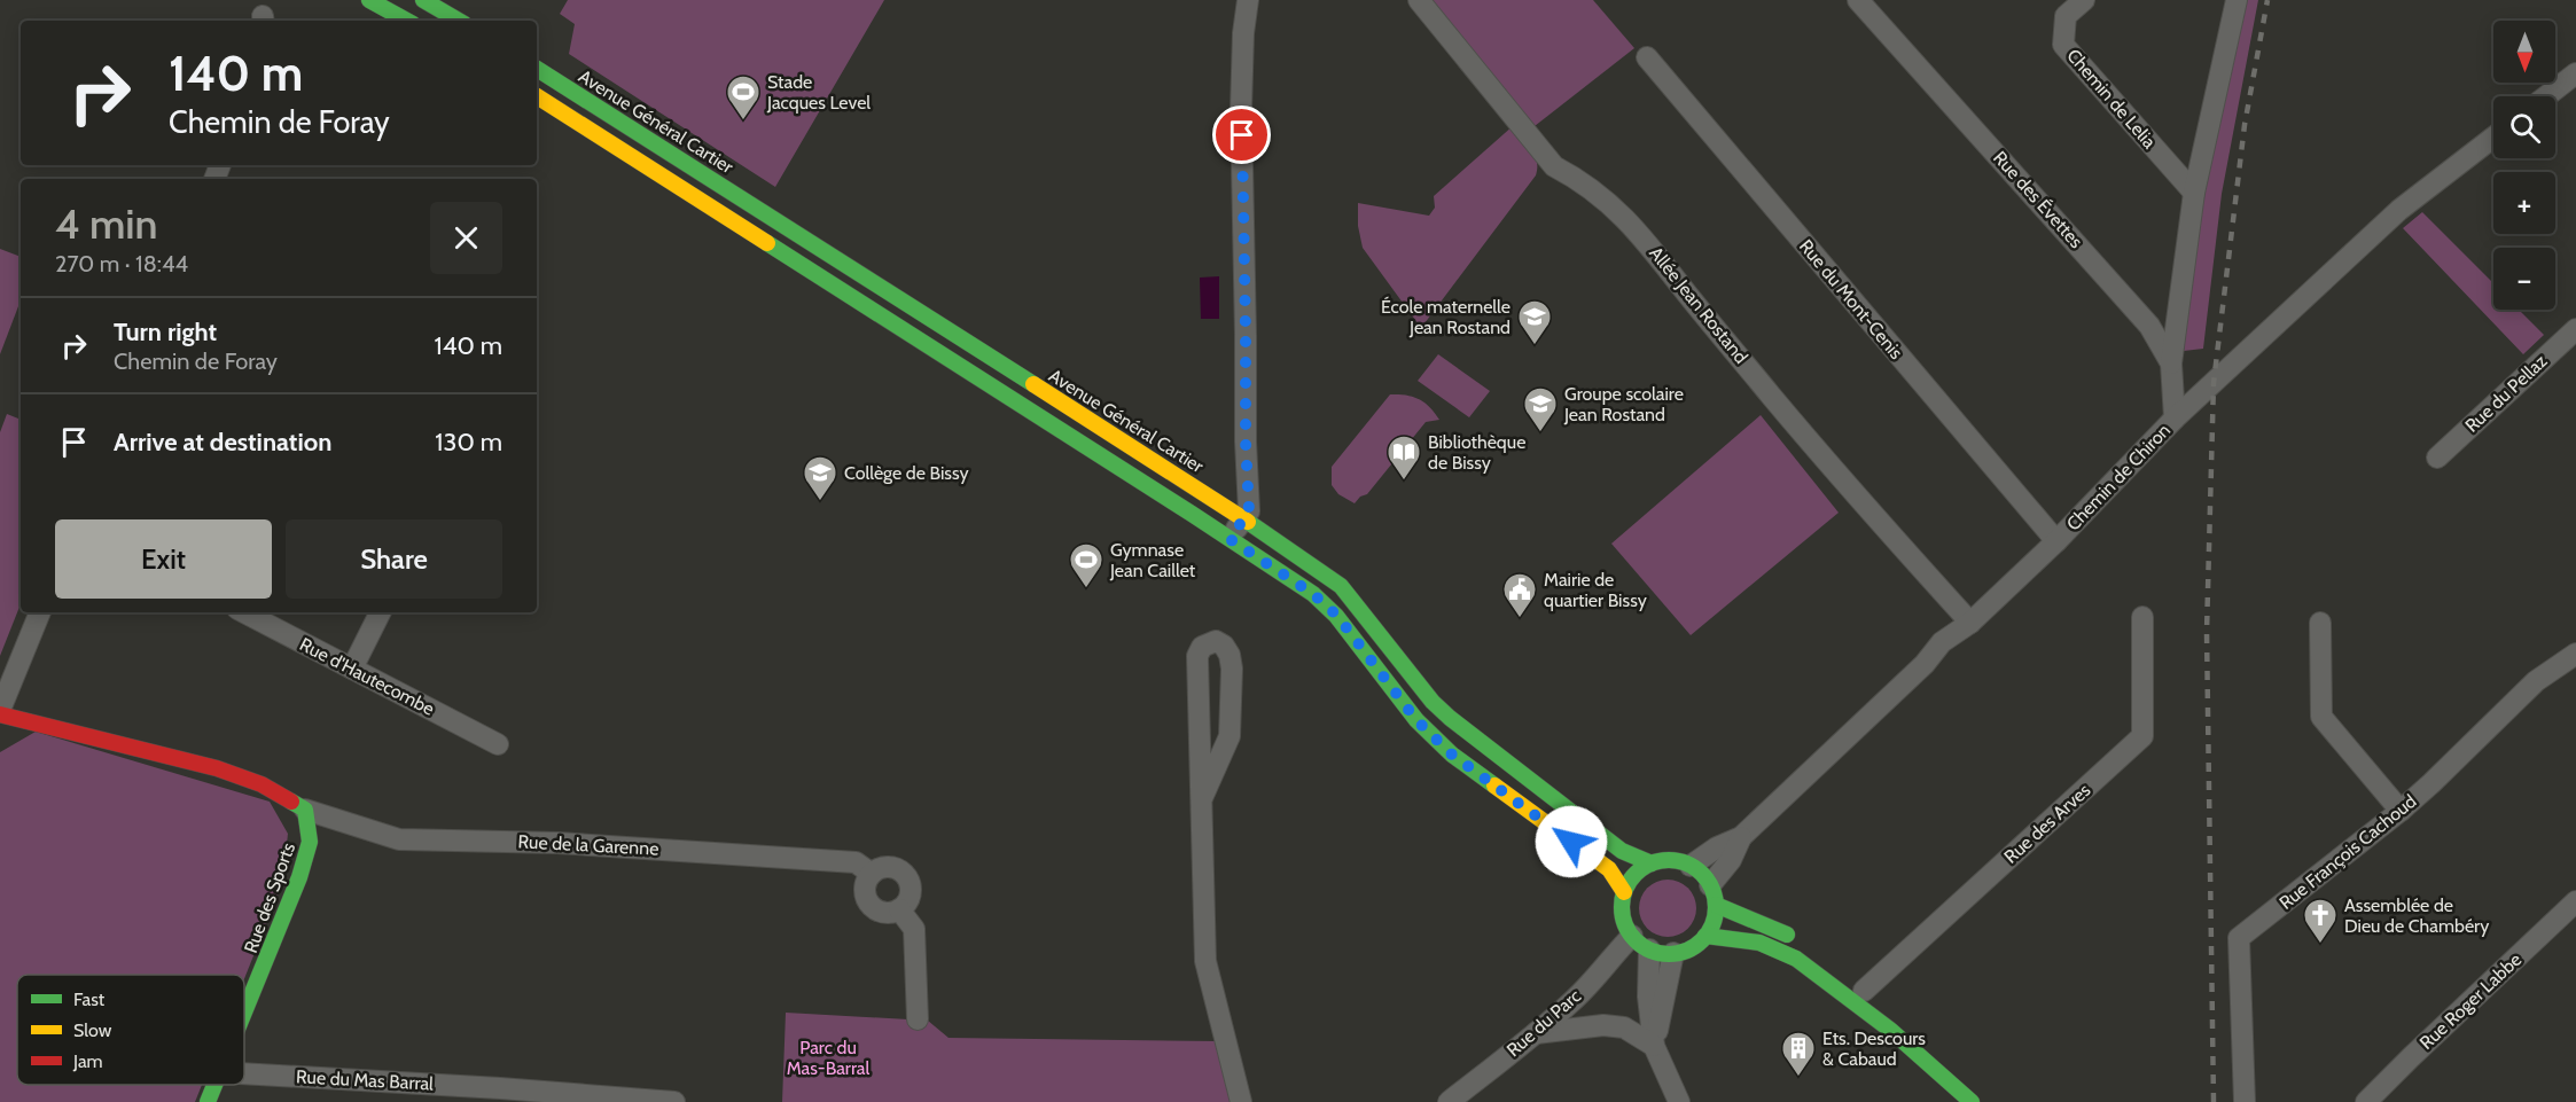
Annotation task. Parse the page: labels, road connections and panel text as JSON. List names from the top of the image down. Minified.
{"streets":{"main road":["Avenue Général Cartier","Rue des Sports"],"street":["Chemin de Lelia","Rue des Évettes","Rue du Mont-Cenis","Allée Jean Rostand","Rue du Pellaz","Chemin de Chiron","Rue d'Hautecombe","Rue des Arves","Rue de la Garenne","Rue François Cachoud","Rue Roger Labbe","Rue du Parc","Rue du Mas Barral"]},"crossings":[["Avenue Général Cartier","Chemin de Chiron"],["Avenue Général Cartier","Rue du Parc"],["Rue des Évettes","Chemin de Chiron"],["Rue du Mont-Cenis","Chemin de Chiron"],["Allée Jean Rostand","Chemin de Chiron"],["Chemin de Chiron","Rue du Parc"],["Rue de la Garenne","Rue des Sports"]],"parks":["Parc du Mas-Barral"],"places":{"sports":["Stade Jacques Level","Gymnase Jean Caillet"],"school or university":["École maternelle Jean Rostand","Groupe scolaire Jean Rostand","Collège de Bissy"],"library":["Bibliothèque de Bissy"],"public building":["Mairie de quartier Bissy"],"church":["Assemblée de Dieu de Chambéry"],"building":["Ets. Descours & Cabaud"]},"legend":["Fast","Slow","Jam"],"north":"bottom","page":{"map_buttons":["+","−"],"turn":["140 m","Chemin de Foray"],"heading":["4 min","270 m · 18:44"],"list":[{"name":"Turn right","note":"Chemin de Foray","value":"140 m"},{"name":"Arrive at destination","value":"130 m"}],"buttons":["Exit","Share"]}}
